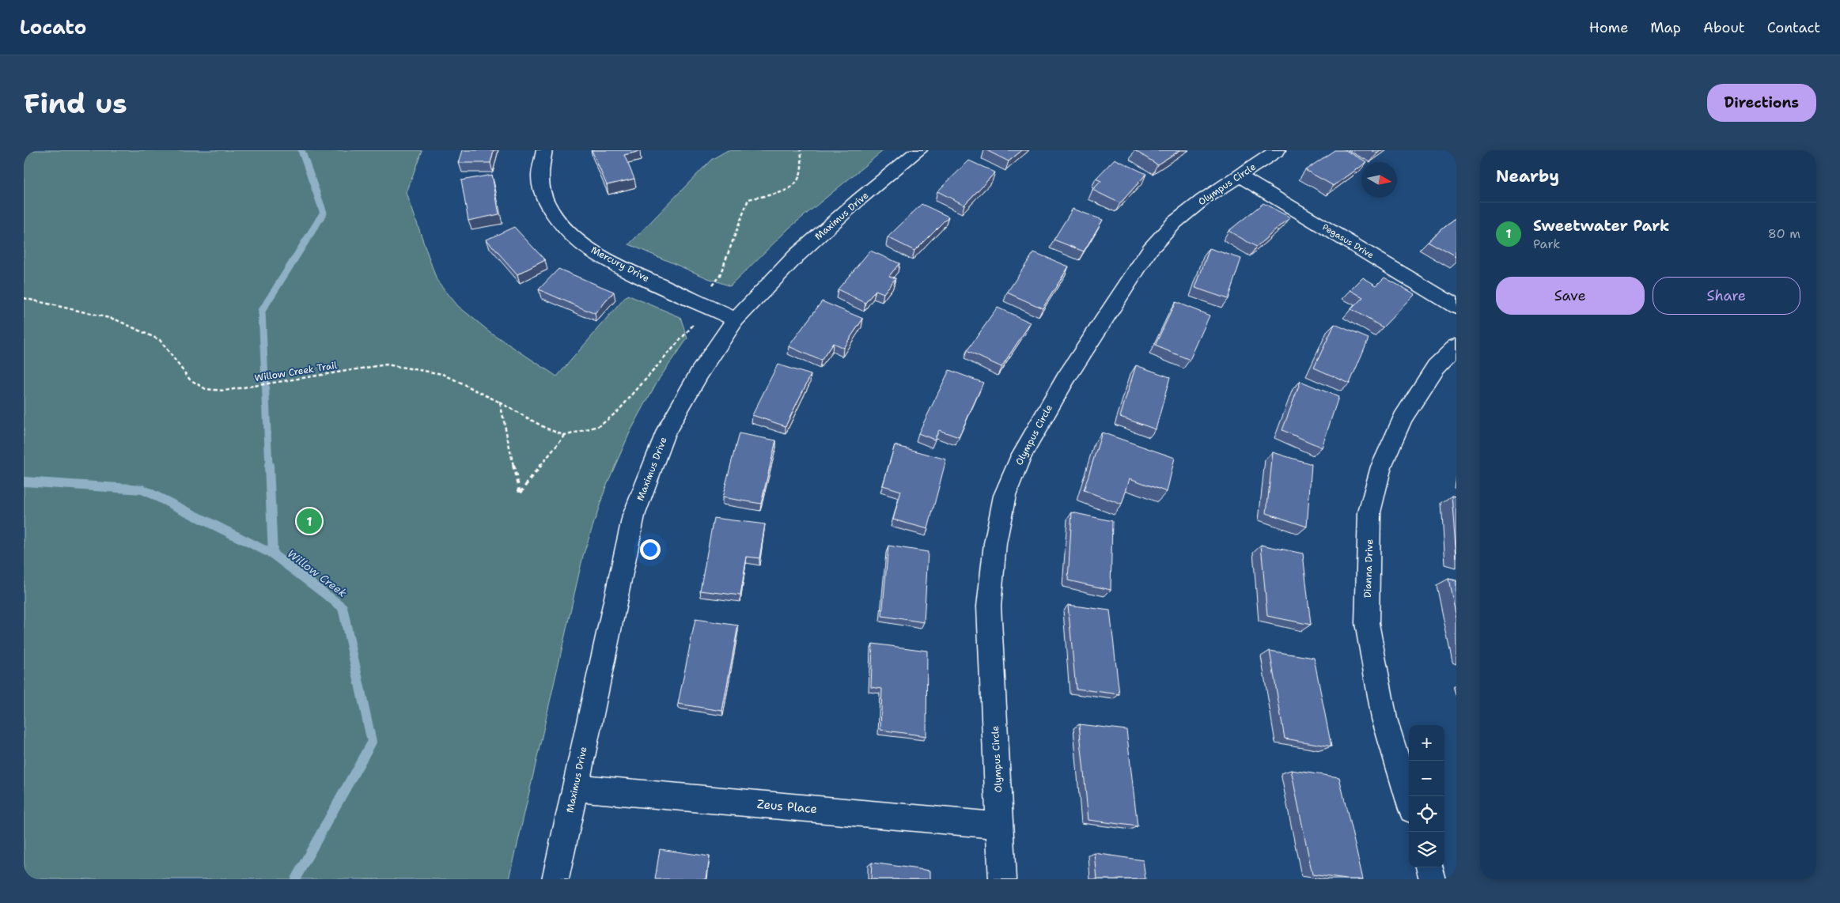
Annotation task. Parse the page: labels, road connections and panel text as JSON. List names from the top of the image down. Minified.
{"streets":{"street":["Olympus Circle","Maximus Drive","Pegasus Drive","Mercury Drive","Dianna Drive","Zeus Place"],"path":["Willow Creek Trail"]},"crossings":[["Olympus Circle","Pegasus Drive"],["Olympus Circle","Zeus Place"],["Maximus Drive","Mercury Drive"],["Maximus Drive","Zeus Place"]],"water":["Willow Creek"],"north":"right","page":{"header":"Locato","nav":["Home","Map","About","Contact"],"buttons":["Directions",["Save","Share"]],"title":"Find us","heading":"Nearby","list":[{"mark":"1","name":"Sweetwater Park","note":"Park","value":"80 m"}],"pins":"1","map_buttons":["+","−"]}}
